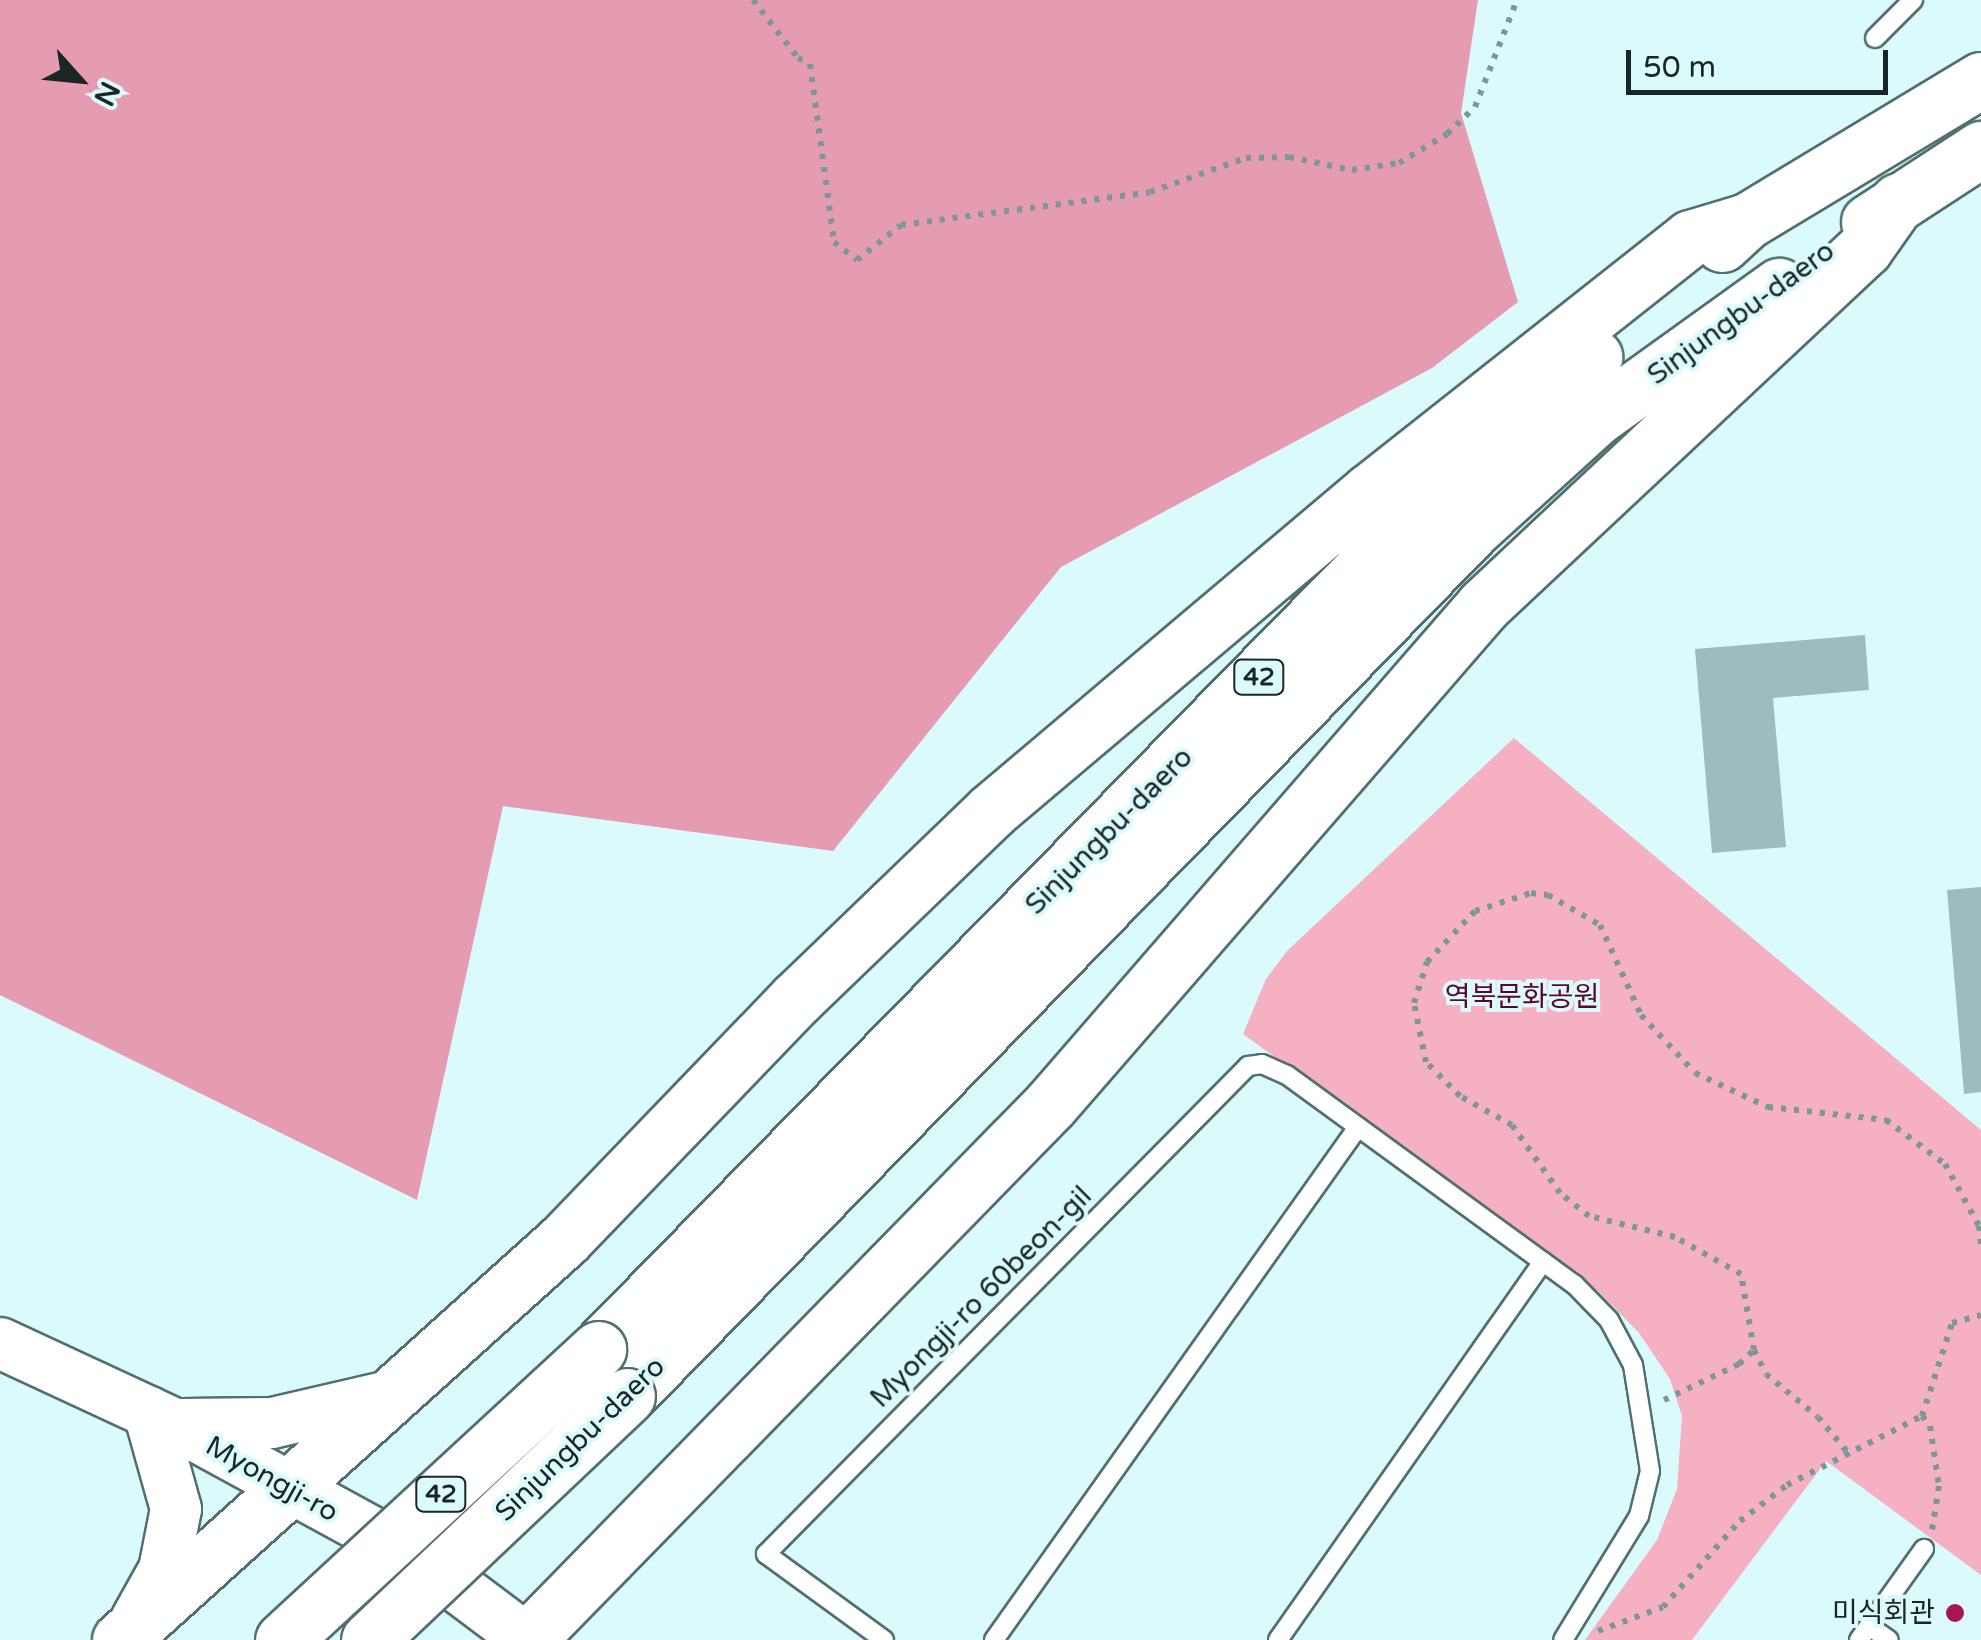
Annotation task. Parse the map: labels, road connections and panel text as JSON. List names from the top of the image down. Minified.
{"streets":{"highway":["Sinjungbu-daero","42"],"main road":["Myongji-ro"],"lane":["Myongji-ro 60beon-gil"]},"parks":["역북문화공원"],"places":["미식회관"],"scale_bar":"50 m","north":"bottom right"}
